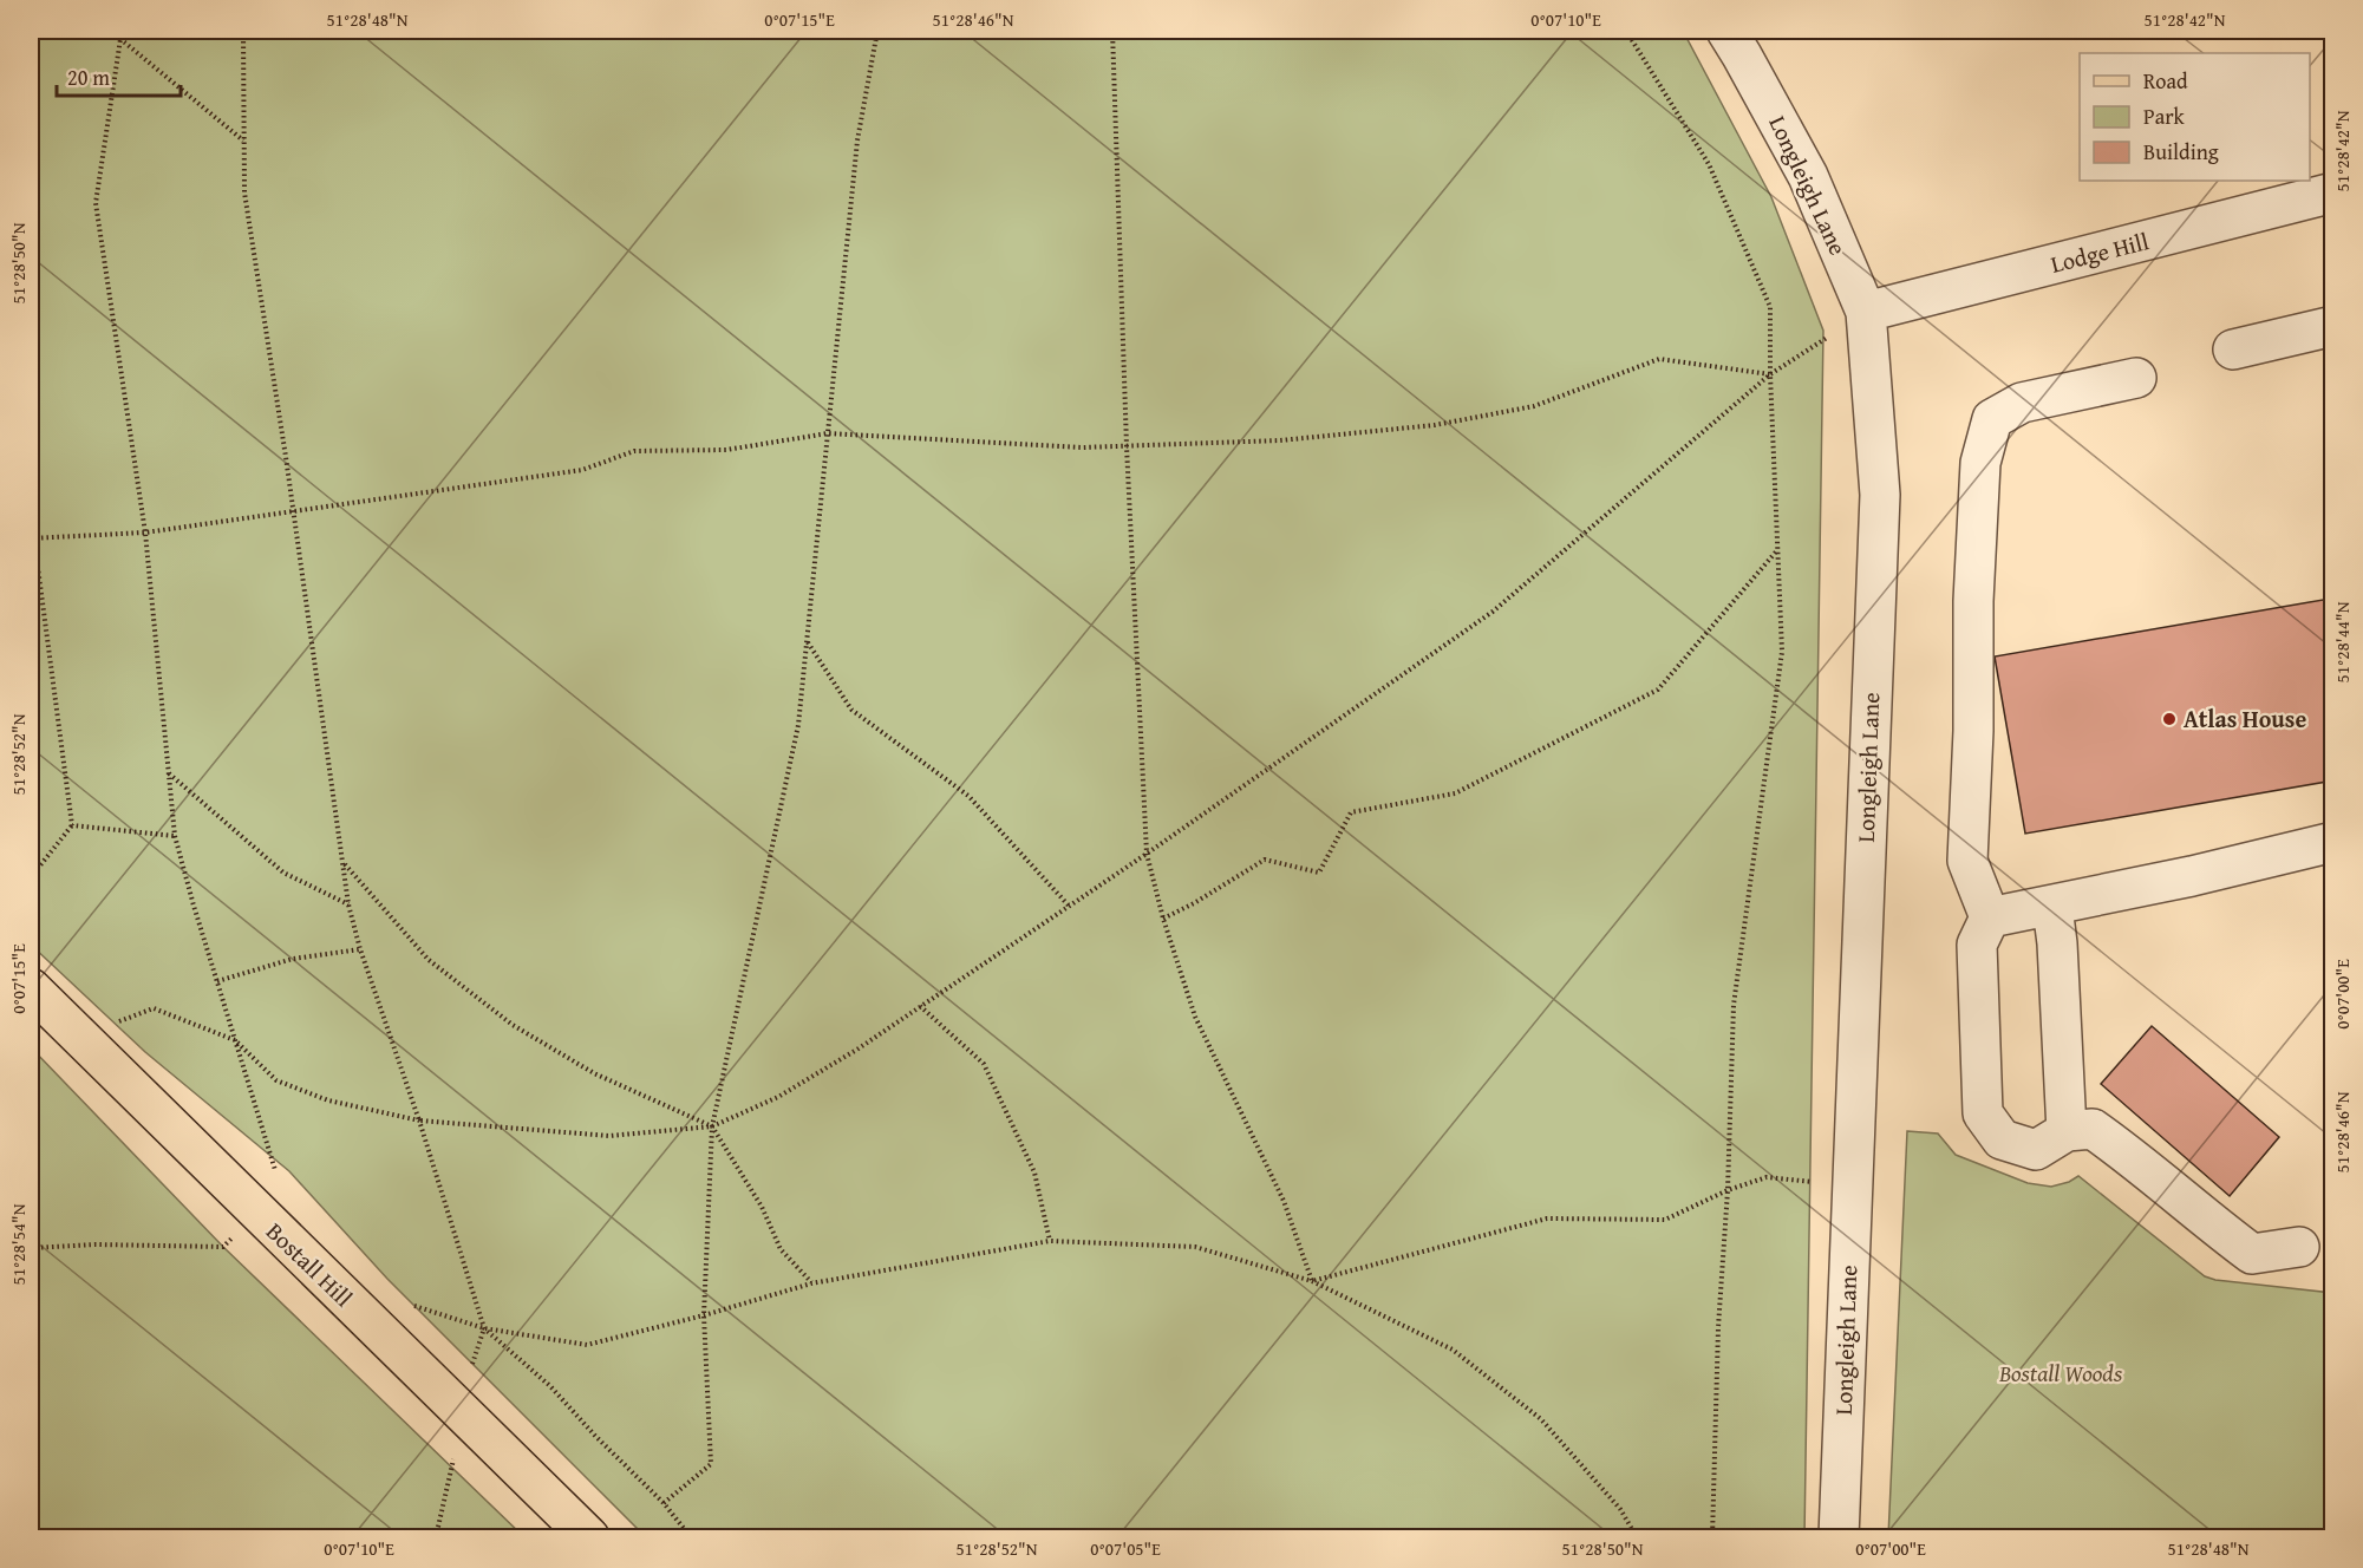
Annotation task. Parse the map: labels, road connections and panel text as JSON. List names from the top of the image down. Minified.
{"streets":{"main road":["Bostall Hill"],"street":["Longleigh Lane","Lodge Hill"]},"crossings":[["Longleigh Lane","Lodge Hill"]],"parks":["Bostall Woods"],"places":["Atlas House"],"legend":["Road","Park","Building"],"scale_bar":"20 m","coordinates":["51°28'48\"N","0°07'15\"E","51°28'46\"N","0°07'10\"E","51°28'42\"N","51°28'50\"N","51°28'44\"N","51°28'52\"N","0°07'00\"E","51°28'54\"N","0°07'05\"E"]}
